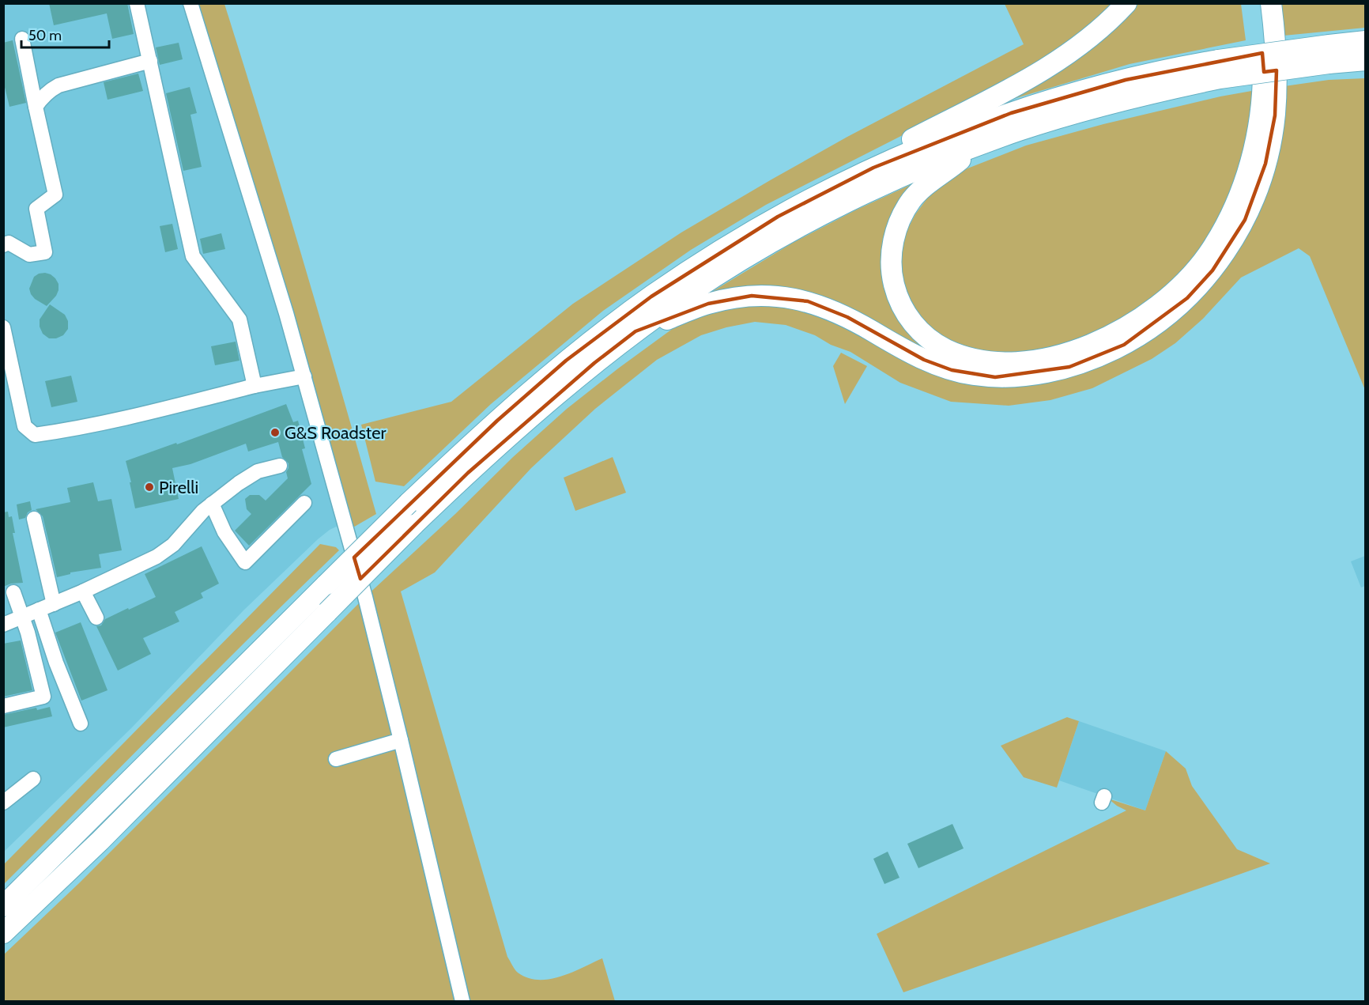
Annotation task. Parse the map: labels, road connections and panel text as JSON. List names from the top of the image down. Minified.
{"places":["G&S Roadster","Pirelli"],"scale_bar":"50 m"}
